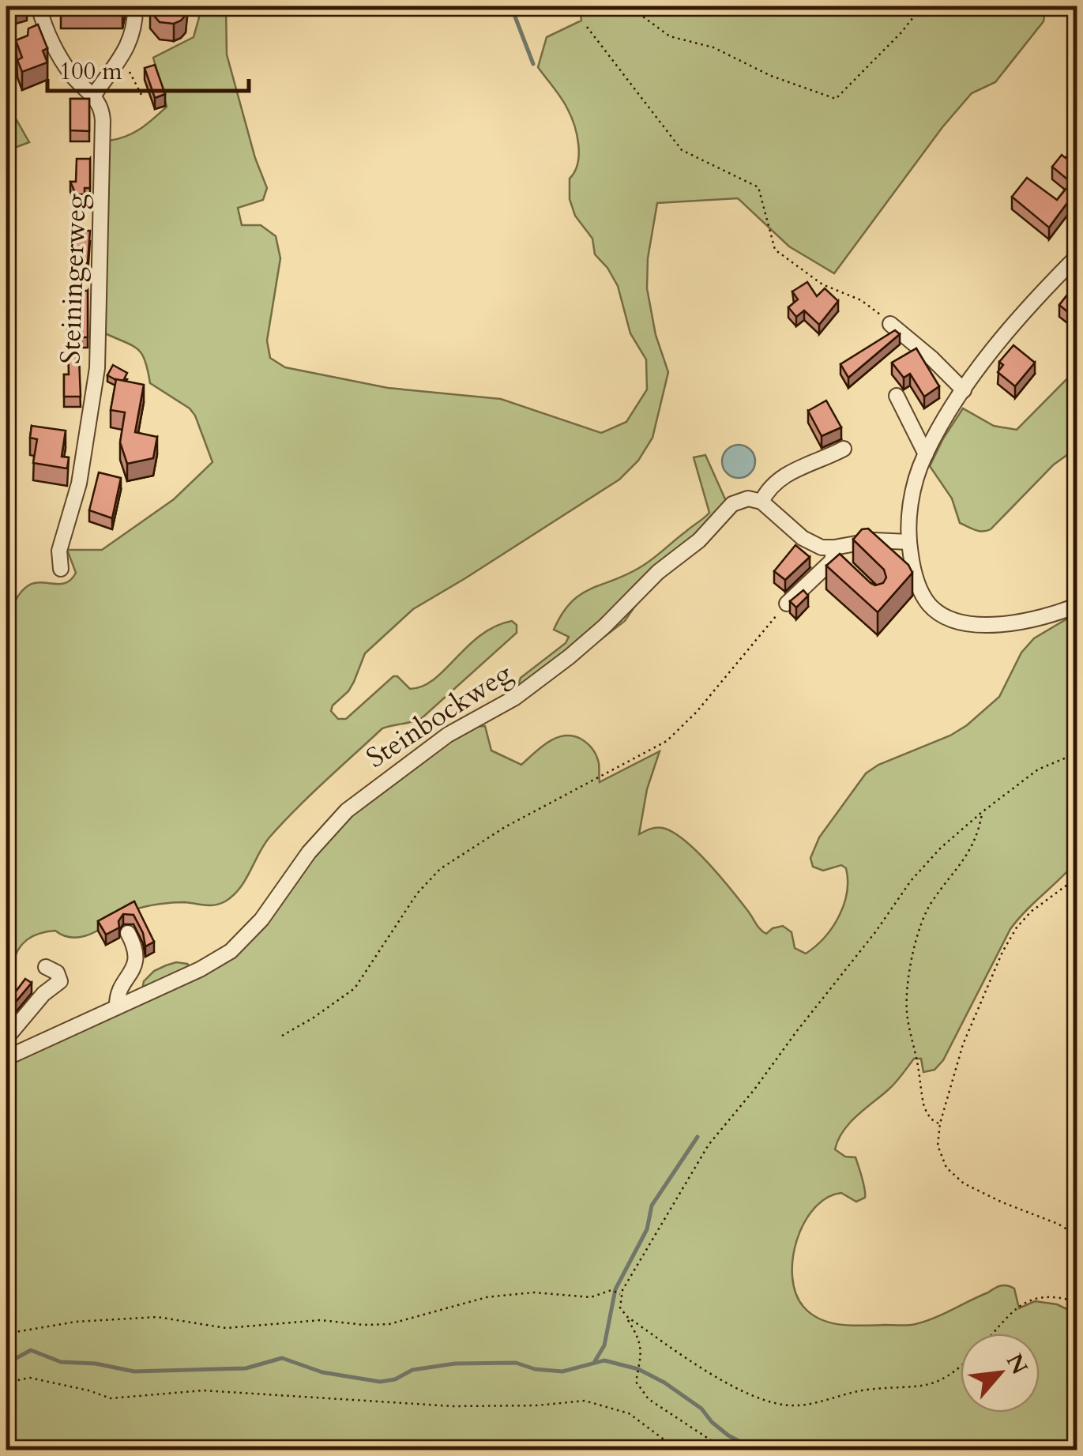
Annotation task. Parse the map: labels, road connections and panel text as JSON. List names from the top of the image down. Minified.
{"streets":{"street":["Steiningerweg","Steinbockweg"]},"scale_bar":"100 m","north":"top right"}
